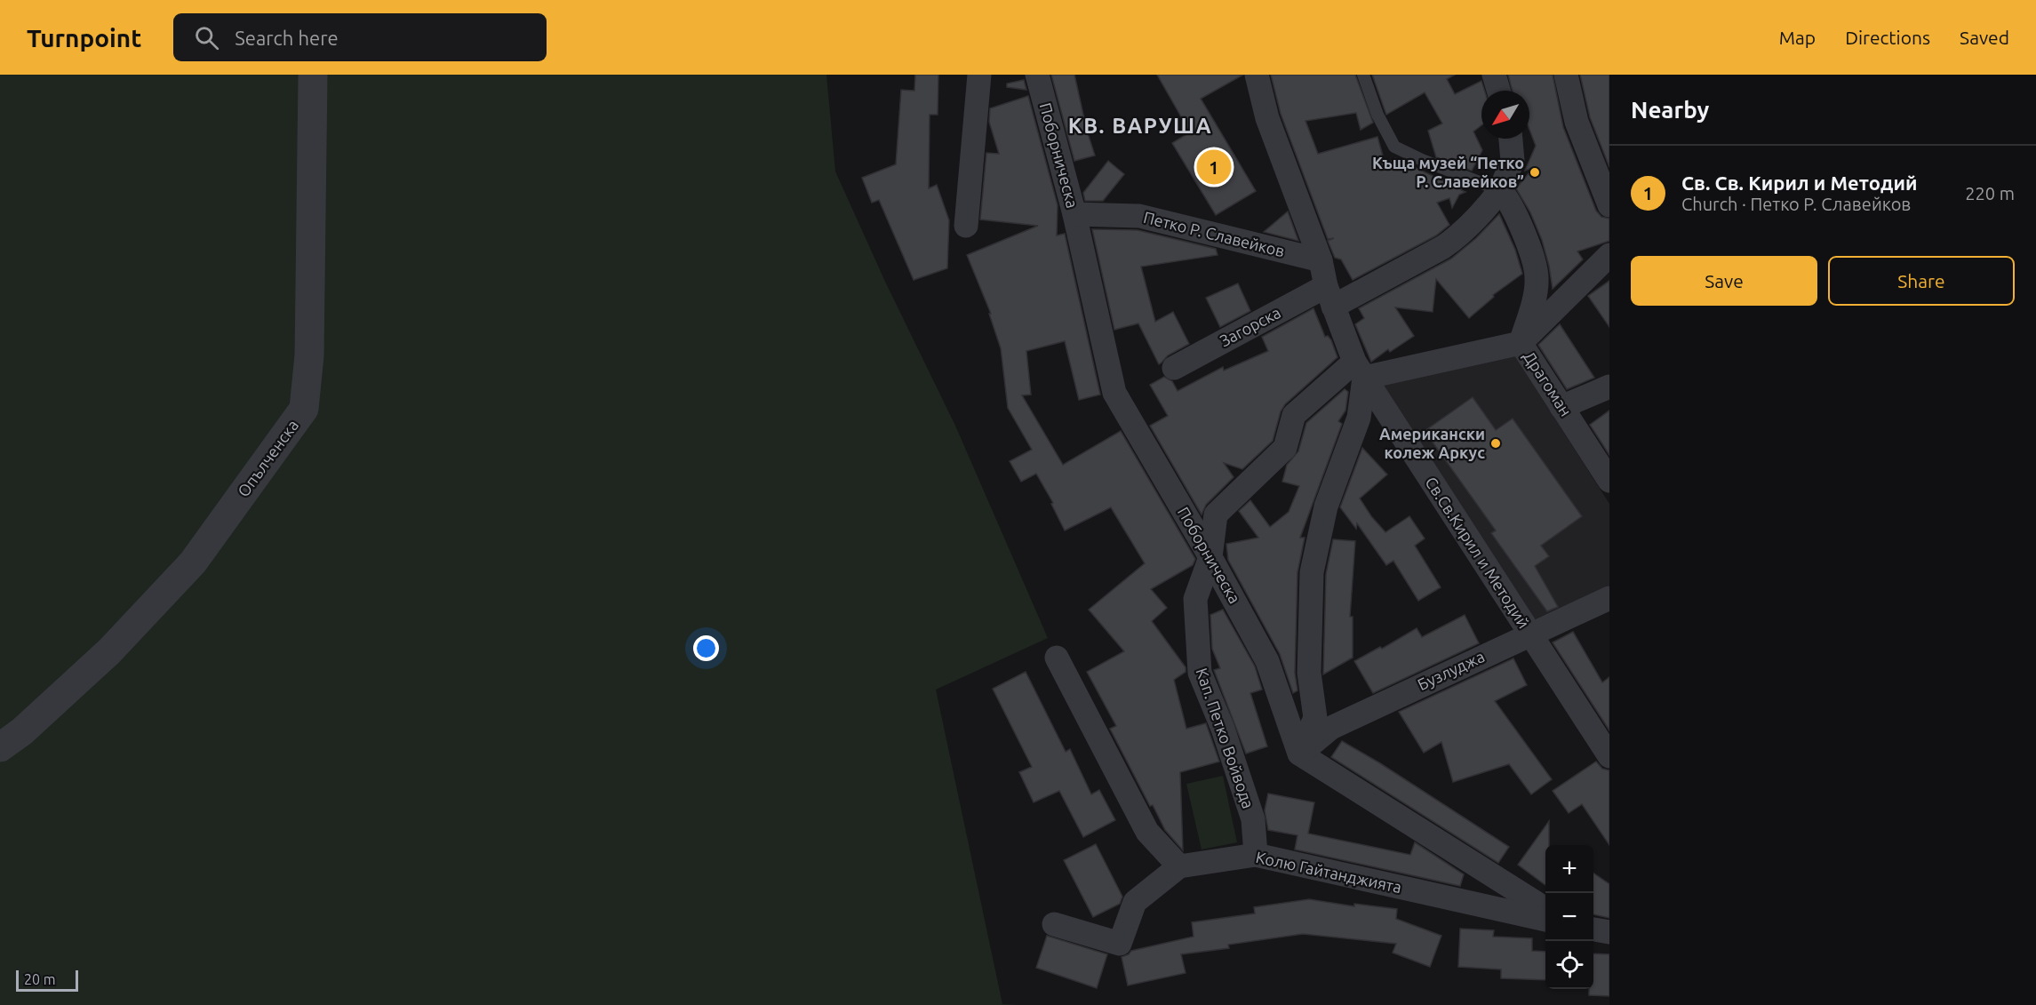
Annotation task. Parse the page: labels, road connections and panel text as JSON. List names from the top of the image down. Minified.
{"streets":{"street":["Поборническа","Петко Р. Славейков","Загорска","Драгоман","Опълченска","Св.Св.Кирил и Методий","Бузлуджа","Кап. Петко Войвода","Колю Гайтанджията"]},"crossings":[["Поборническа","Петко Р. Славейков"],["Поборническа","Бузлуджа"],["Поборническа","Кап. Петко Войвода"],["Петко Р. Славейков","Св.Св.Кирил и Методий"],["Загорска","Св.Св.Кирил и Методий"],["Св.Св.Кирил и Методий","Бузлуджа"],["Св.Св.Кирил и Методий","Кап. Петко Войвода"],["Кап. Петко Войвода","Колю Гайтанджията"]],"districts":["КВ. ВАРУША"],"places":["Къща музей “Петко Р. Славейков”","Американски колеж Аркус"],"scale_bar":"20 m","north":"bottom left","page":{"header":"Turnpoint","search":"Search here","nav":["Map","Directions","Saved"],"heading":"Nearby","list":[{"mark":"1","name":"Св. Св. Кирил и Методий","note":"Church · Петко Р. Славейков","value":"220 m"}],"pins":"1","buttons":["Save","Share"],"map_buttons":["+","−"],"scale":"20 m"}}
